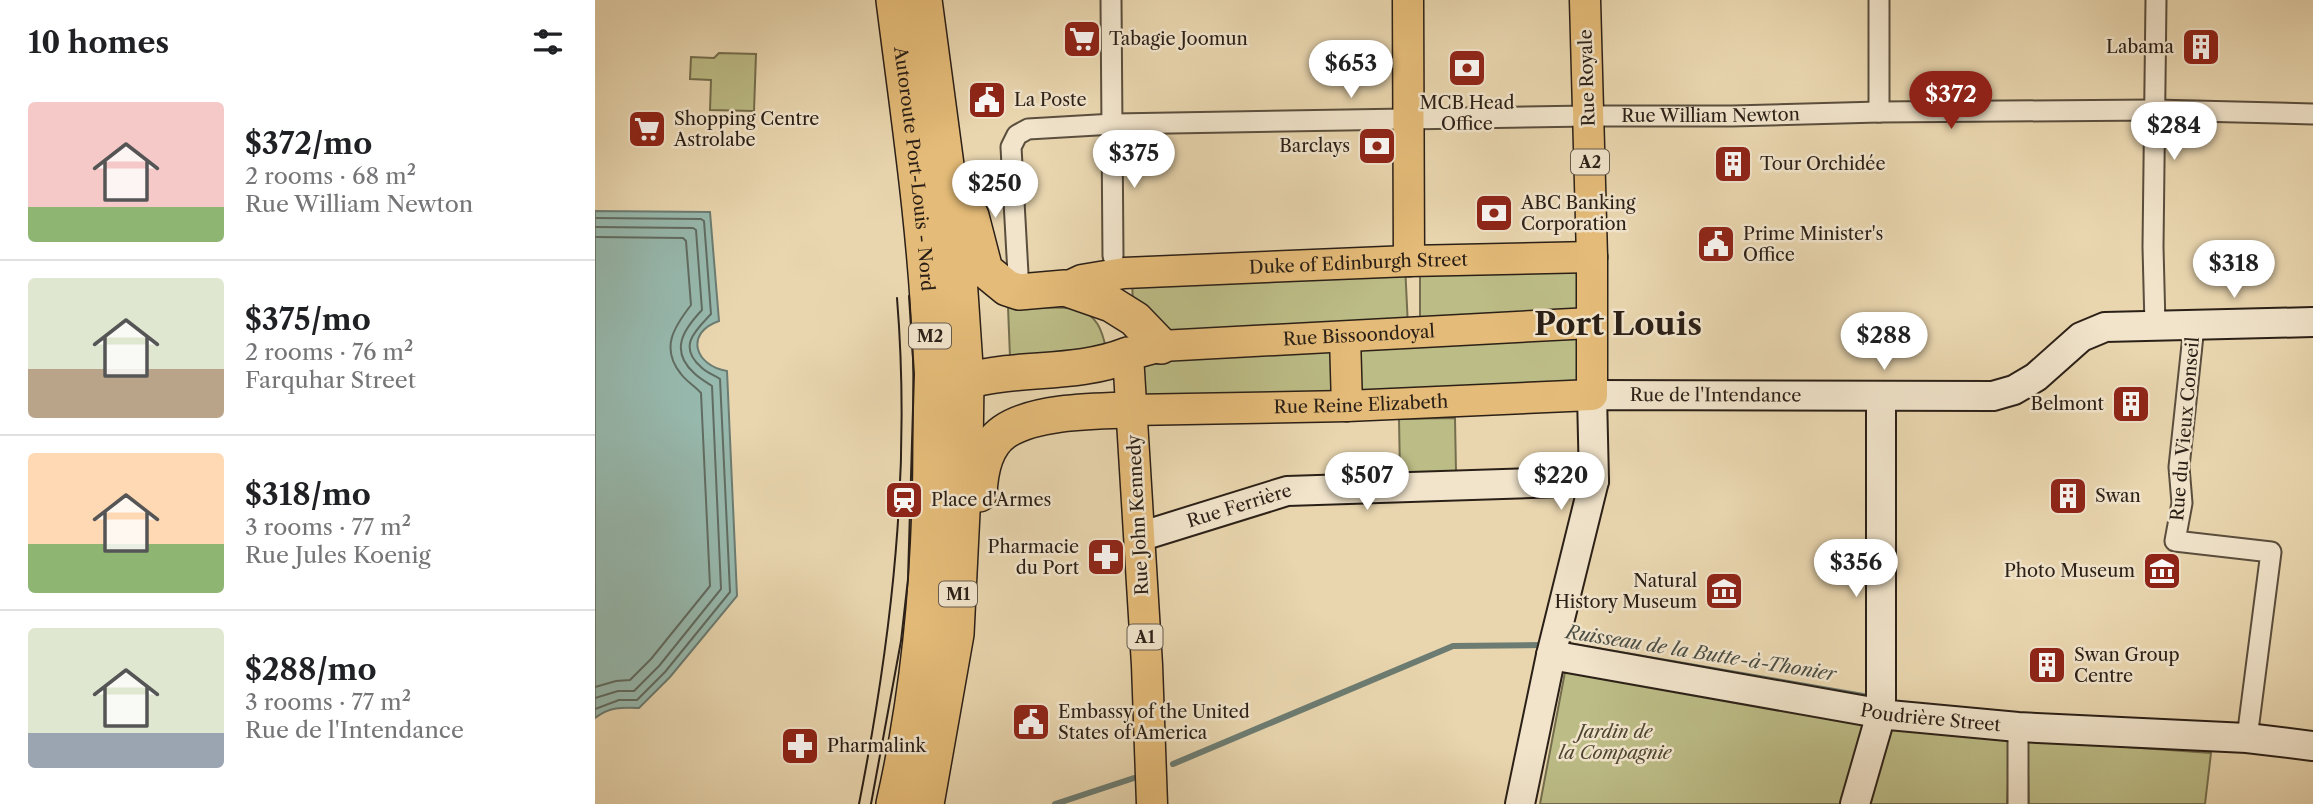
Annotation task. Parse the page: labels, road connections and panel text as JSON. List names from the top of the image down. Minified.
{"streets":{"highway":["Autoroute Port-Louis - Nord","M2","M1"],"main road":["Rue Royale","A2","Duke of Edinburgh Street","Rue Bissoondoyal","Rue Reine Elizabeth","Rue John Kennedy","A1"],"street":["Rue William Newton","Rue de l'Intendance","Rue du Vieux Conseil","Rue Ferrière","Poudrière Street"]},"crossings":[["Rue Royale","Rue William Newton"],["Rue Royale","Duke of Edinburgh Street"],["Rue Royale","Rue Bissoondoyal"],["Rue Royale","Rue de l'Intendance"],["Rue Royale","Rue Reine Elizabeth"],["Autoroute Port-Louis - Nord","M1"],["Rue Bissoondoyal","Rue John Kennedy"],["Rue de l'Intendance","Rue Reine Elizabeth"],["Rue de l'Intendance","Rue du Vieux Conseil"],["Rue Reine Elizabeth","Rue John Kennedy"],["Rue du Vieux Conseil","Poudrière Street"],["Rue Ferrière","Rue John Kennedy"]],"districts":["Port Louis"],"water":["Ruisseau de la Butte-à-Thonier"],"parks":["Jardin de la Compagnie"],"places":{"supermarket":["Tabagie Joomun","Shopping Centre Astrolabe"],"building":["Labama","Tour Orchidée","Belmont","Swan","Swan Group Centre"],"bank":["MCB Head Office","Barclays","ABC Banking Corporation"],"public building":["La Poste","Prime Minister's Office","Embassy of the United States of America"],"station":["Place d'Armes"],"pharmacy":["Pharmacie du Port","Pharmalink"],"museum":["Photo Museum","Natural History Museum"]},"page":{"heading":"10 homes","price":["$653","$372","$284","$375","$250","$318","$288","$507","$220","$356"],"list":[{"name":"$372/mo","note":"2 rooms · 68 m² · Rue William Newton"},{"name":"$375/mo","note":"2 rooms · 76 m² · Farquhar Street"},{"name":"$318/mo","note":"3 rooms · 77 m² · Rue Jules Koenig"},{"name":"$288/mo","note":"3 rooms · 77 m² · Rue de l'Intendance"}]}}
